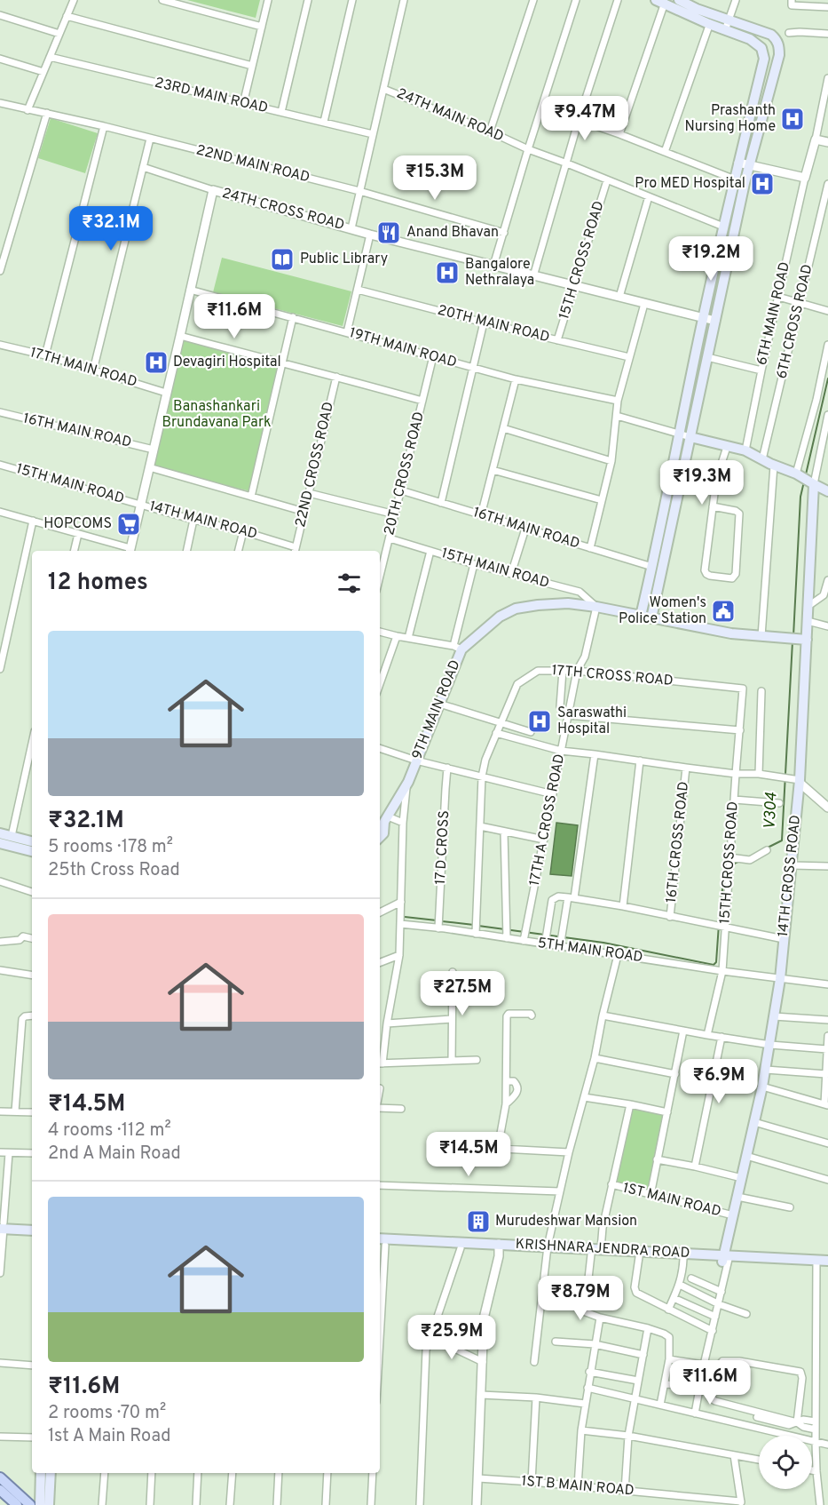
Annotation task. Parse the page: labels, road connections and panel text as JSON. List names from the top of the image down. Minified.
{"streets":{"main road":["9TH MAIN ROAD","14TH CROSS ROAD","KRISHNARAJENDRA ROAD"],"street":["23RD MAIN ROAD","24TH MAIN ROAD","22ND MAIN ROAD","24TH CROSS ROAD","15TH CROSS ROAD","6TH MAIN ROAD","6TH CROSS ROAD","20TH MAIN ROAD","19TH MAIN ROAD","17TH MAIN ROAD","16TH MAIN ROAD","22ND CROSS ROAD","20TH CROSS ROAD","15TH MAIN ROAD","14TH MAIN ROAD","17TH CROSS ROAD","17TH A CROSS ROAD","16TH CROSS ROAD","17 D CROSS","5TH MAIN ROAD","1ST MAIN ROAD","1ST B MAIN ROAD"]},"crossings":[["24TH MAIN ROAD","15TH CROSS ROAD"],["24TH CROSS ROAD","15TH CROSS ROAD"],["24TH CROSS ROAD","19TH MAIN ROAD"],["24TH CROSS ROAD","17TH MAIN ROAD"],["24TH CROSS ROAD","16TH MAIN ROAD"],["24TH CROSS ROAD","15TH MAIN ROAD"],["24TH CROSS ROAD","14TH MAIN ROAD"],["15TH CROSS ROAD","20TH MAIN ROAD"],["15TH CROSS ROAD","17TH CROSS ROAD"],["15TH CROSS ROAD","5TH MAIN ROAD"],["19TH MAIN ROAD","20TH CROSS ROAD"],["16TH MAIN ROAD","20TH CROSS ROAD"],["22ND CROSS ROAD","14TH MAIN ROAD"],["20TH CROSS ROAD","15TH MAIN ROAD"],["15TH MAIN ROAD","14TH MAIN ROAD"],["15TH MAIN ROAD","9TH MAIN ROAD"],["15TH MAIN ROAD","17TH A CROSS ROAD"],["17TH CROSS ROAD","17TH A CROSS ROAD"],["17TH CROSS ROAD","5TH MAIN ROAD"],["9TH MAIN ROAD","17TH A CROSS ROAD"],["9TH MAIN ROAD","14TH CROSS ROAD"],["17TH A CROSS ROAD","5TH MAIN ROAD"],["17 D CROSS","5TH MAIN ROAD"],["14TH CROSS ROAD","5TH MAIN ROAD"],["14TH CROSS ROAD","1ST MAIN ROAD"],["14TH CROSS ROAD","KRISHNARAJENDRA ROAD"]],"water":["V304"],"parks":["Banashankari Brundavana Park"],"places":{"hospital":["Prashanth Nursing Home","Pro MED Hospital","Bangalore Nethralaya","Devagiri Hospital","Saraswathi Hospital"],"restaurant":["Anand Bhavan"],"library":["Public Library"],"supermarket":["HOPCOMS"],"public building":["Women's Police Station"],"building":["Murudeshwar Mansion"]},"page":{"price":["₹9.47M","₹15.3M","₹32.1M","₹19.2M","₹11.6M","₹19.3M","₹27.5M","₹6.9M","₹14.5M","₹8.79M","₹25.9M","₹11.6M"],"heading":"12 homes","list":[{"name":"₹32.1M","note":"5 rooms · 178 m² · 25th Cross Road"},{"name":"₹14.5M","note":"4 rooms · 112 m² · 2nd A Main Road"},{"name":"₹11.6M","note":"2 rooms · 70 m² · 1st A Main Road"}]}}
